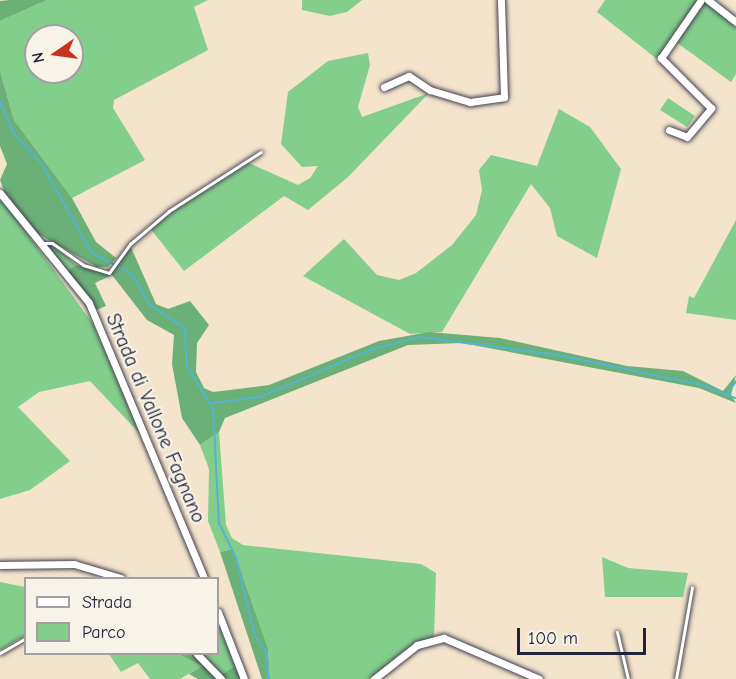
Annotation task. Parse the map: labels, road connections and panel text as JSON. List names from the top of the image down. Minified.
{"streets":{"street":["Strada di Vallone Fagnano"]},"legend":["Strada","Parco"],"scale_bar":"100 m","north":"left"}
